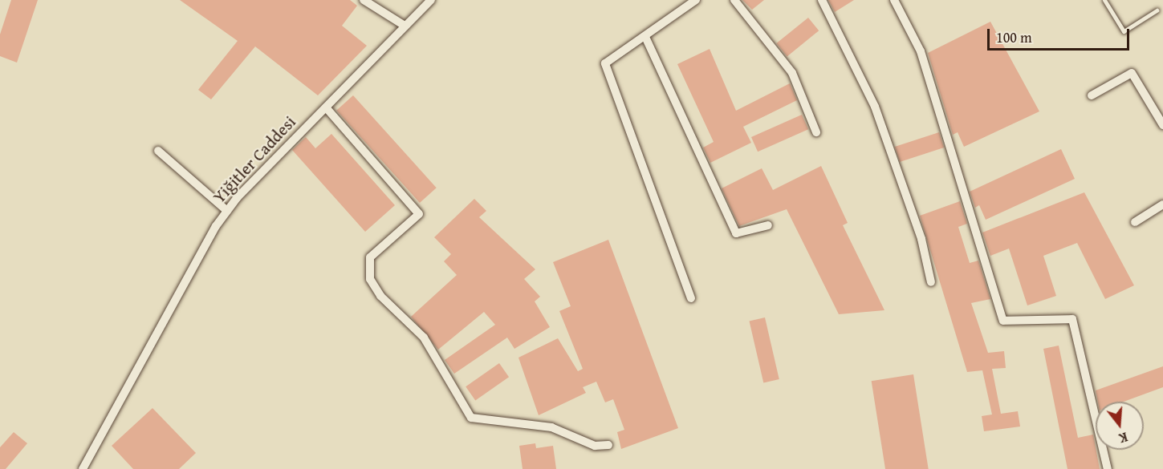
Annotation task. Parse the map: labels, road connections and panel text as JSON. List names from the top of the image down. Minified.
{"streets":{"street":["Yiğitler Caddesi"]},"scale_bar":"100 m","north":"bottom"}
